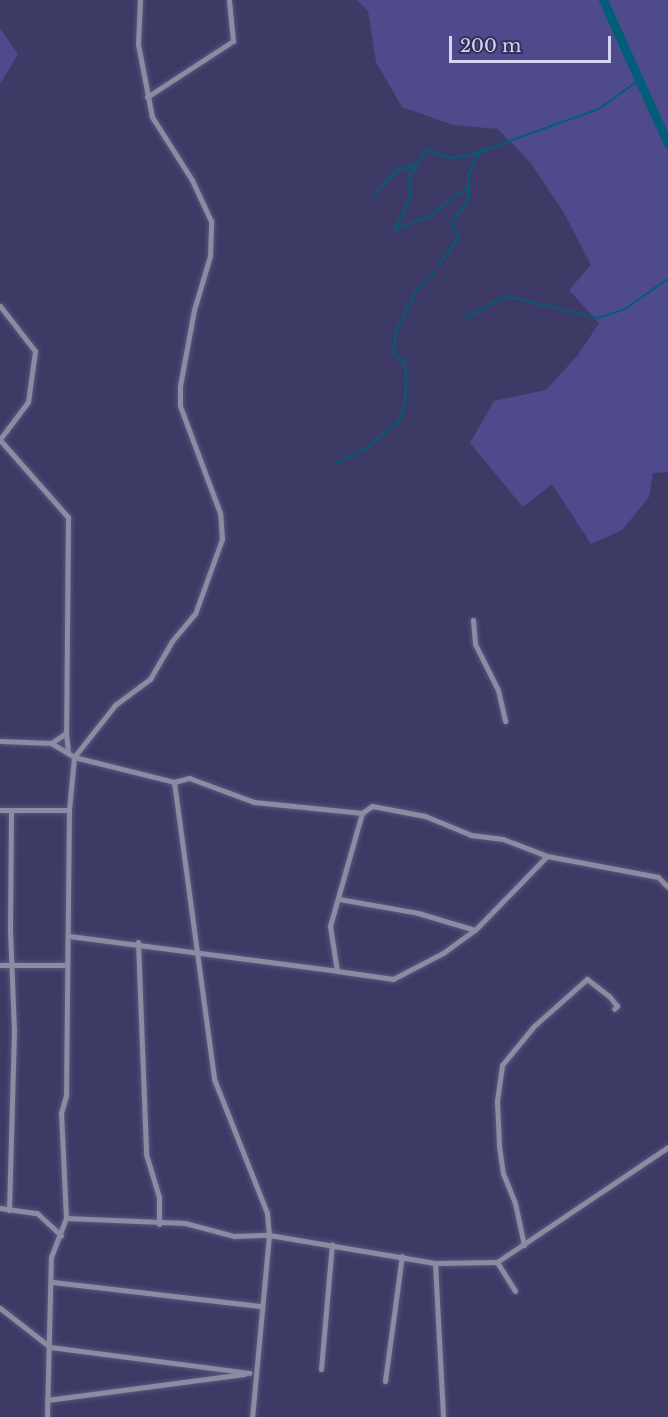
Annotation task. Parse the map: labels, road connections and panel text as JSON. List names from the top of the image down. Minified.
{"scale_bar":"200 m"}
